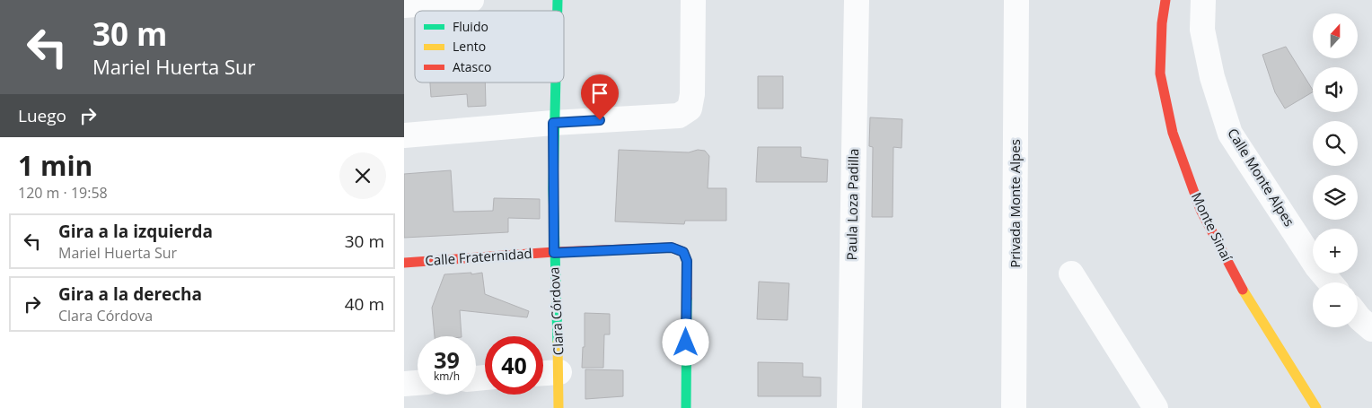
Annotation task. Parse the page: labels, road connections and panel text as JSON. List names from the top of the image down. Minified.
{"streets":{"street":["Calle Monte Alpes","Privada Monte Alpes","Paula Loza Padilla","Monte Sinaí","Calle Fraternidad","Clara Córdova"]},"crossings":[["Calle Fraternidad","Clara Córdova"]],"legend":["Fluido","Lento","Atasco"],"north":"top","page":{"turn":["30 m","Mariel Huerta Sur"],"map_buttons":["+","−"],"then":"Luego","heading":["1 min","120 m · 19:58"],"list":[{"name":"Gira a la izquierda","note":"Mariel Huerta Sur","value":"30 m"},{"name":"Gira a la derecha","note":"Clara Córdova","value":"40 m"}],"speed":"39 km/h","limit":"40"}}
